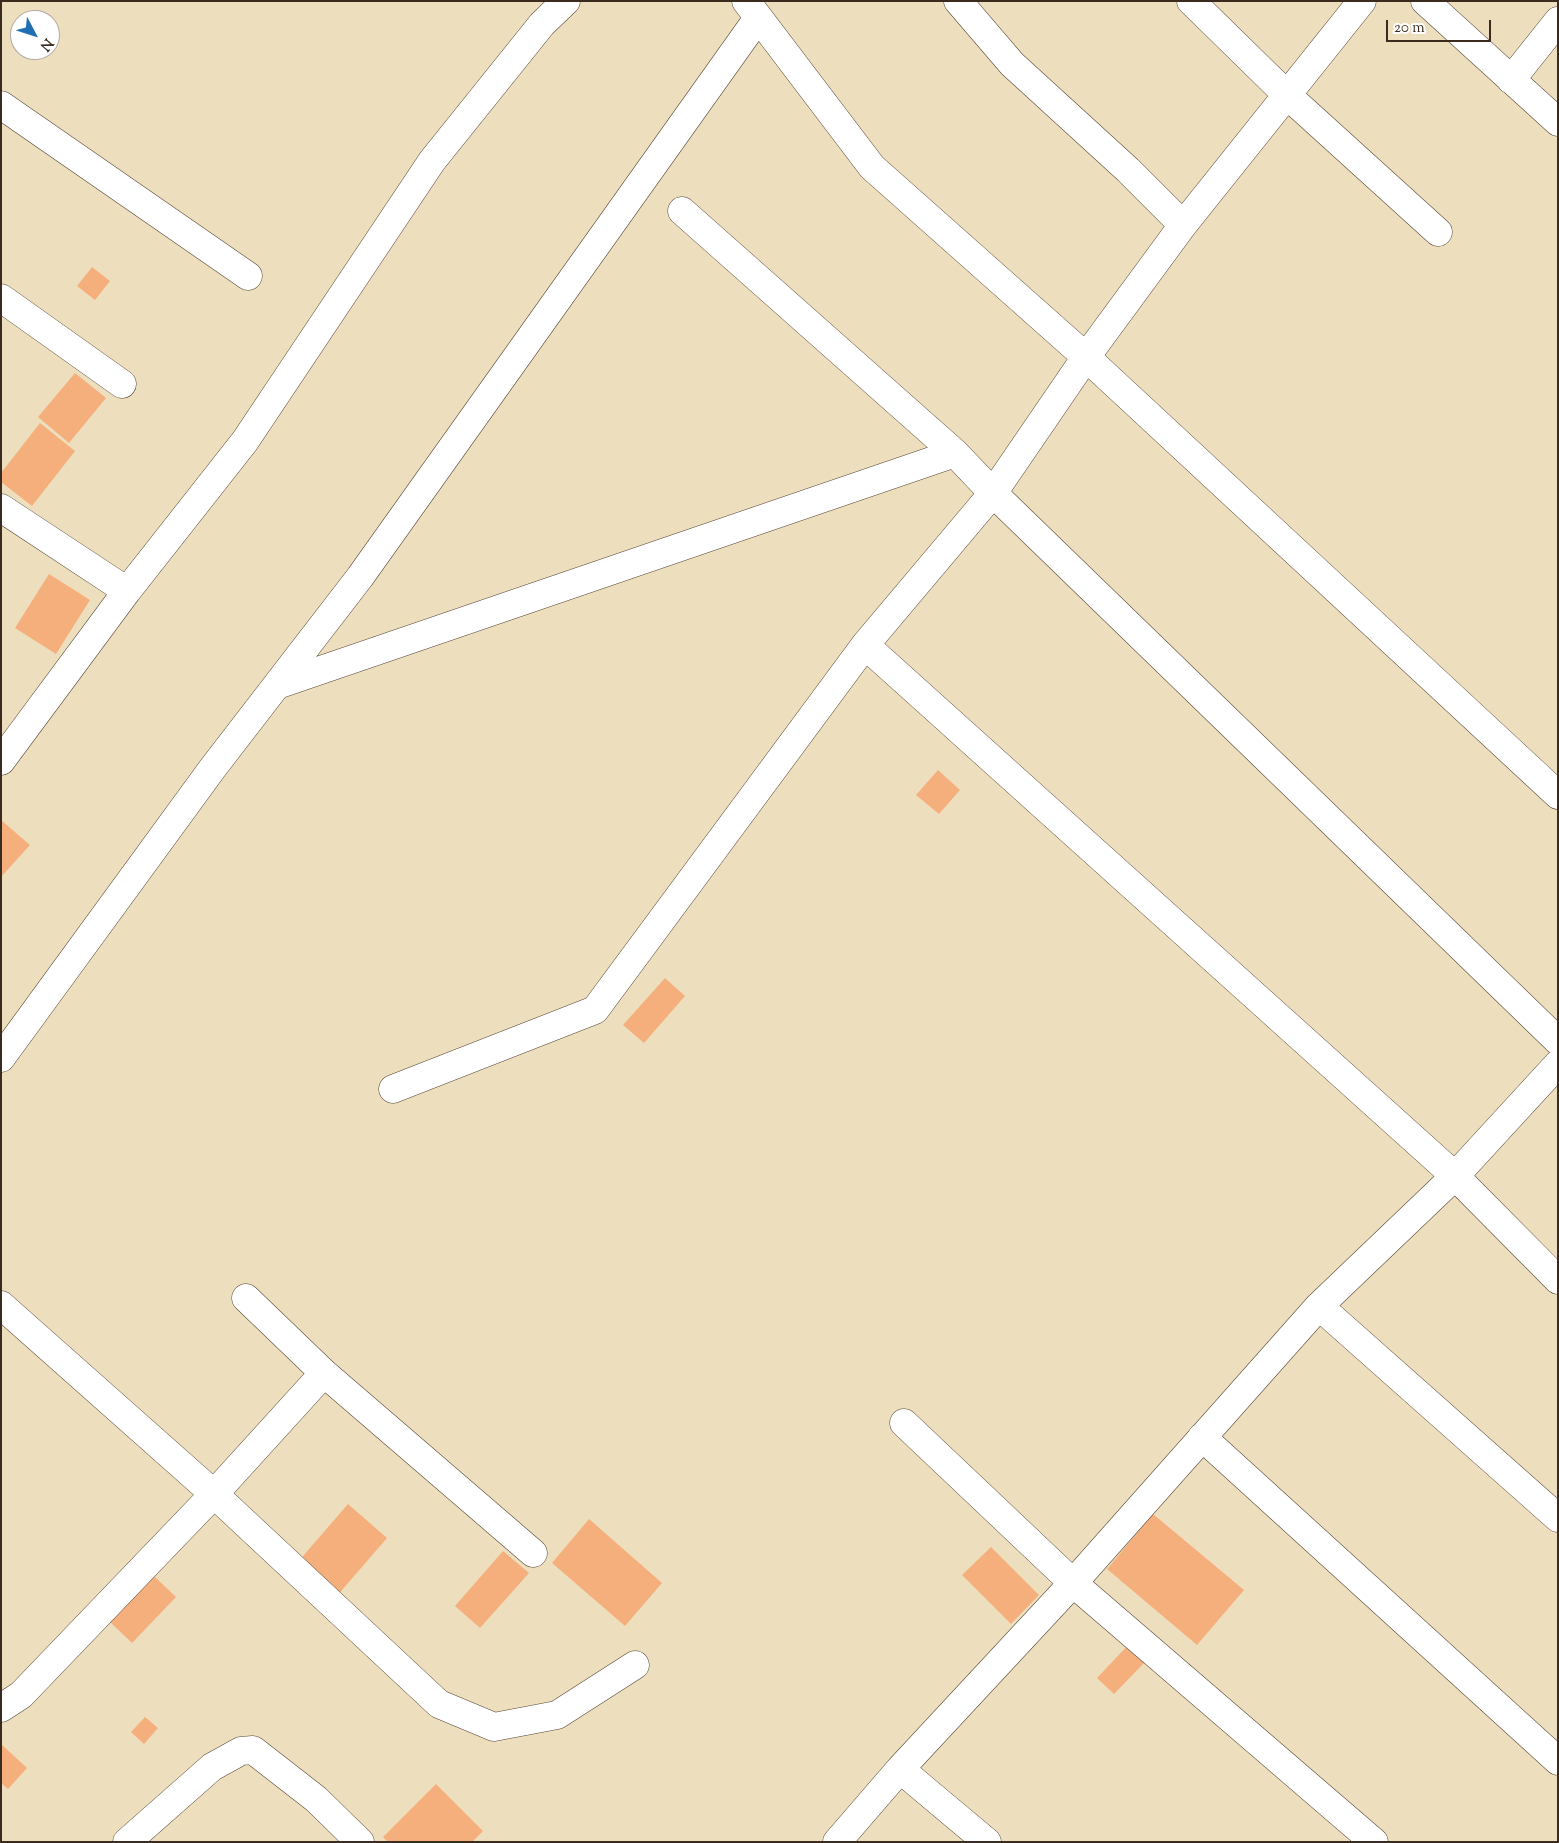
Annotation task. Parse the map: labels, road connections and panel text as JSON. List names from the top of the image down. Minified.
{"scale_bar":"20 m","north":"bottom right"}
